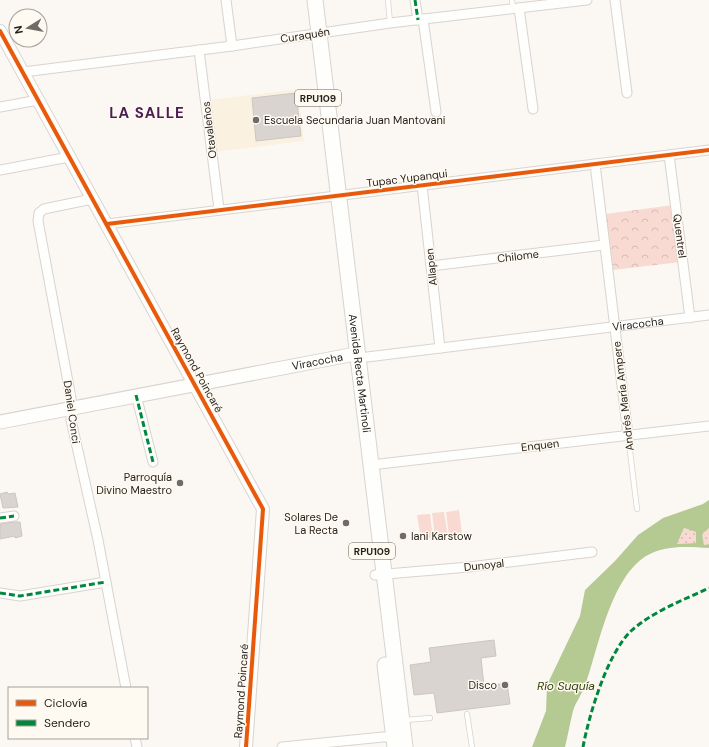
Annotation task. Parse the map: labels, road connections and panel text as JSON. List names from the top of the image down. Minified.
{"streets":{"main road":["RPU109","Viracocha","Avenida Recta Martinoli"],"street":["Curaquén","Otavaleños","Tupac Yupanqui","Quentrel","Chilome","Allapen","Raymond Poincaré","Andrés María Ampere","Daniel Conci","Enquen","Dunoyal"]},"crossings":[["Curaquén","Otavaleños"],["Curaquén","Raymond Poincaré"],["Curaquén","Avenida Recta Martinoli"],["Otavaleños","Tupac Yupanqui"],["Tupac Yupanqui","Quentrel"],["Tupac Yupanqui","Allapen"],["Tupac Yupanqui","Raymond Poincaré"],["Tupac Yupanqui","Avenida Recta Martinoli"],["Tupac Yupanqui","Andrés María Ampere"],["Quentrel","Viracocha"],["Chilome","Allapen"],["Chilome","Andrés María Ampere"],["Allapen","Viracocha"],["Viracocha","Raymond Poincaré"],["Viracocha","Avenida Recta Martinoli"],["Viracocha","Andrés María Ampere"],["Viracocha","Daniel Conci"],["Raymond Poincaré","Daniel Conci"],["Avenida Recta Martinoli","Enquen"],["Avenida Recta Martinoli","Dunoyal"],["Andrés María Ampere","Enquen"]],"districts":["LA SALLE"],"water":["Río Suquía"],"places":["Escuela Secundaria Juan Mantovani","Parroquía Divino Maestro","Solares De La Recta","Iani Karstow","Disco"],"legend":["Ciclovía","Sendero"],"north":"left"}
